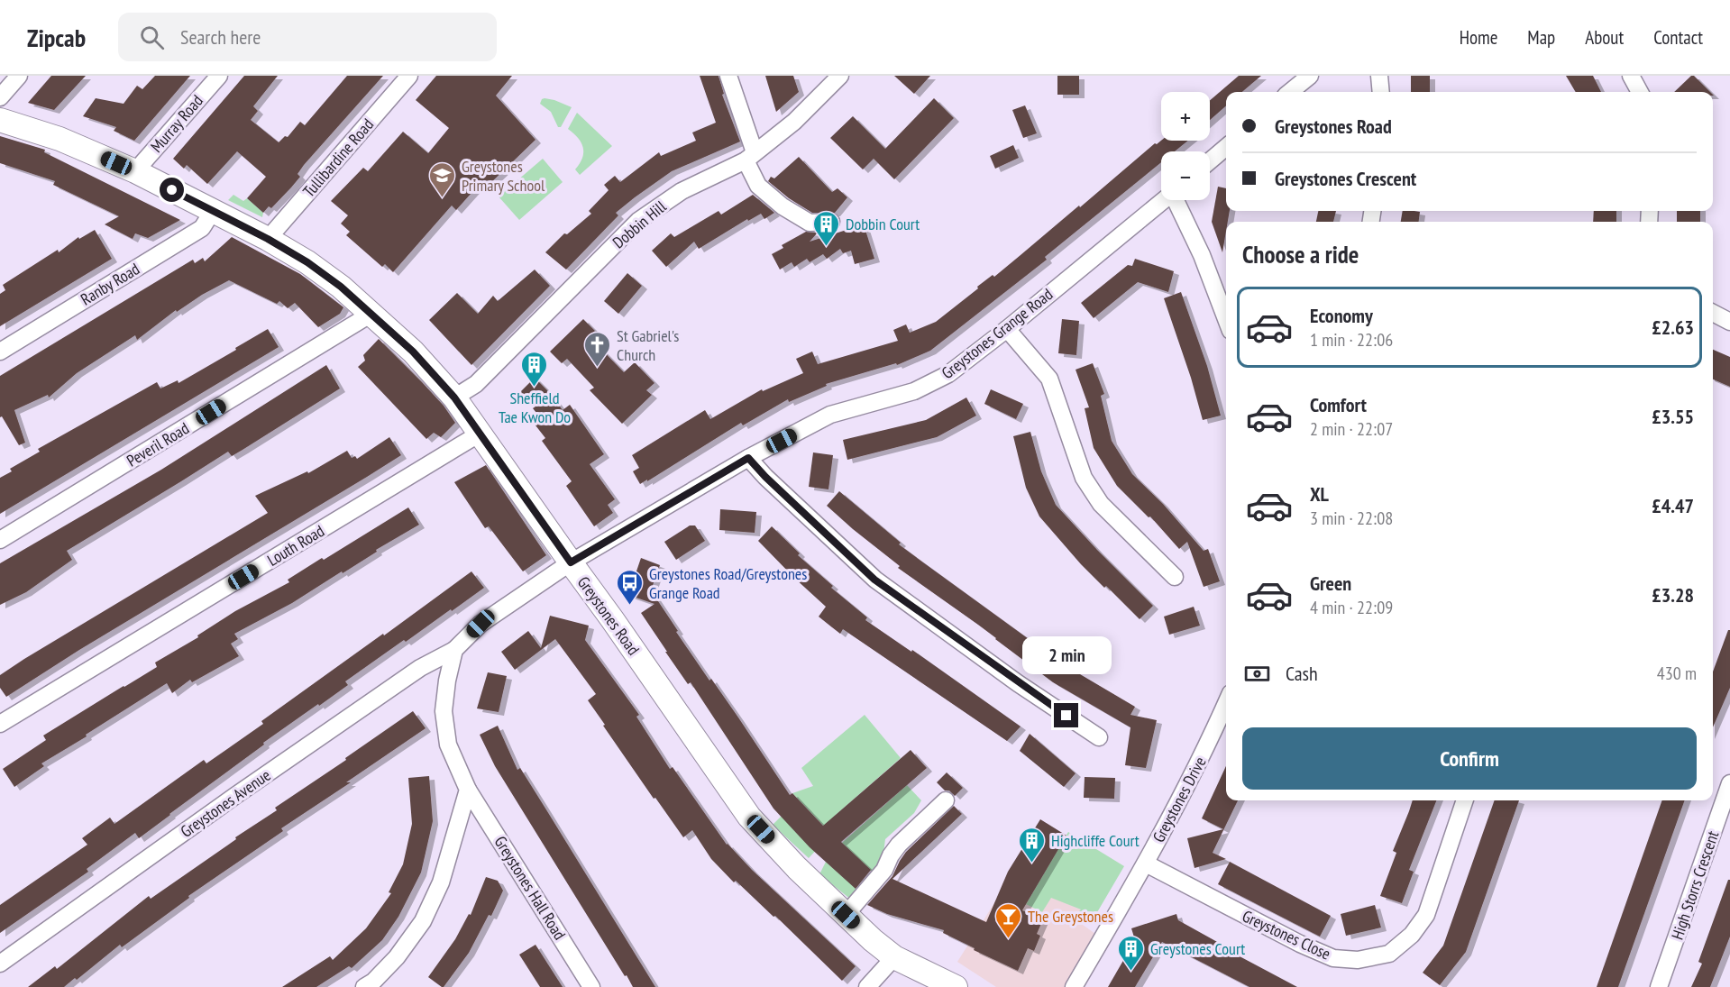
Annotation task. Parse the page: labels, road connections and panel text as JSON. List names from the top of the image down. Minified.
{"streets":{"street":["Murray Road","Tullibardine Road","Dobbin Hill","Ranby Road","Greystones Grange Road","Peveril Road","Louth Road","Greystones Road","Greystones Drive","Greystones Avenue","High Storrs Crescent","Greystones Hall Road","Greystones Close"]},"crossings":[["Murray Road","Greystones Road"],["Tullibardine Road","Greystones Road"],["Dobbin Hill","Greystones Road"],["Ranby Road","Greystones Road"],["Greystones Grange Road","Greystones Road"],["Greystones Grange Road","Greystones Avenue"],["Greystones Grange Road","Greystones Hall Road"],["Peveril Road","Greystones Road"],["Louth Road","Greystones Road"],["Greystones Drive","Greystones Close"],["Greystones Avenue","Greystones Hall Road"]],"places":{"school or university":["Greystones Primary School"],"building":["Dobbin Court","Sheffield Tae Kwon Do","Highcliffe Court","Greystones Court"],"church":["St Gabriel's Church"],"bus stop":["Greystones Road/Greystones Grange Road"],"bar":["The Greystones"]},"page":{"header":"Zipcab","search":"Search here","nav":["Home","Map","About","Contact"],"map_buttons":["+","−"],"banner":["Greystones Road","Greystones Crescent"],"heading":"Choose a ride","list":[{"name":"Economy","note":"1 min · 22:06","value":"£2.63"},{"name":"Comfort","note":"2 min · 22:07","value":"£3.55"},{"name":"XL","note":"3 min · 22:08","value":"£4.47"},{"name":"Green","note":"4 min · 22:09","value":"£3.28"}],"bubble":"2 min","pay":["Cash","430 m"],"buttons":"Confirm"}}
